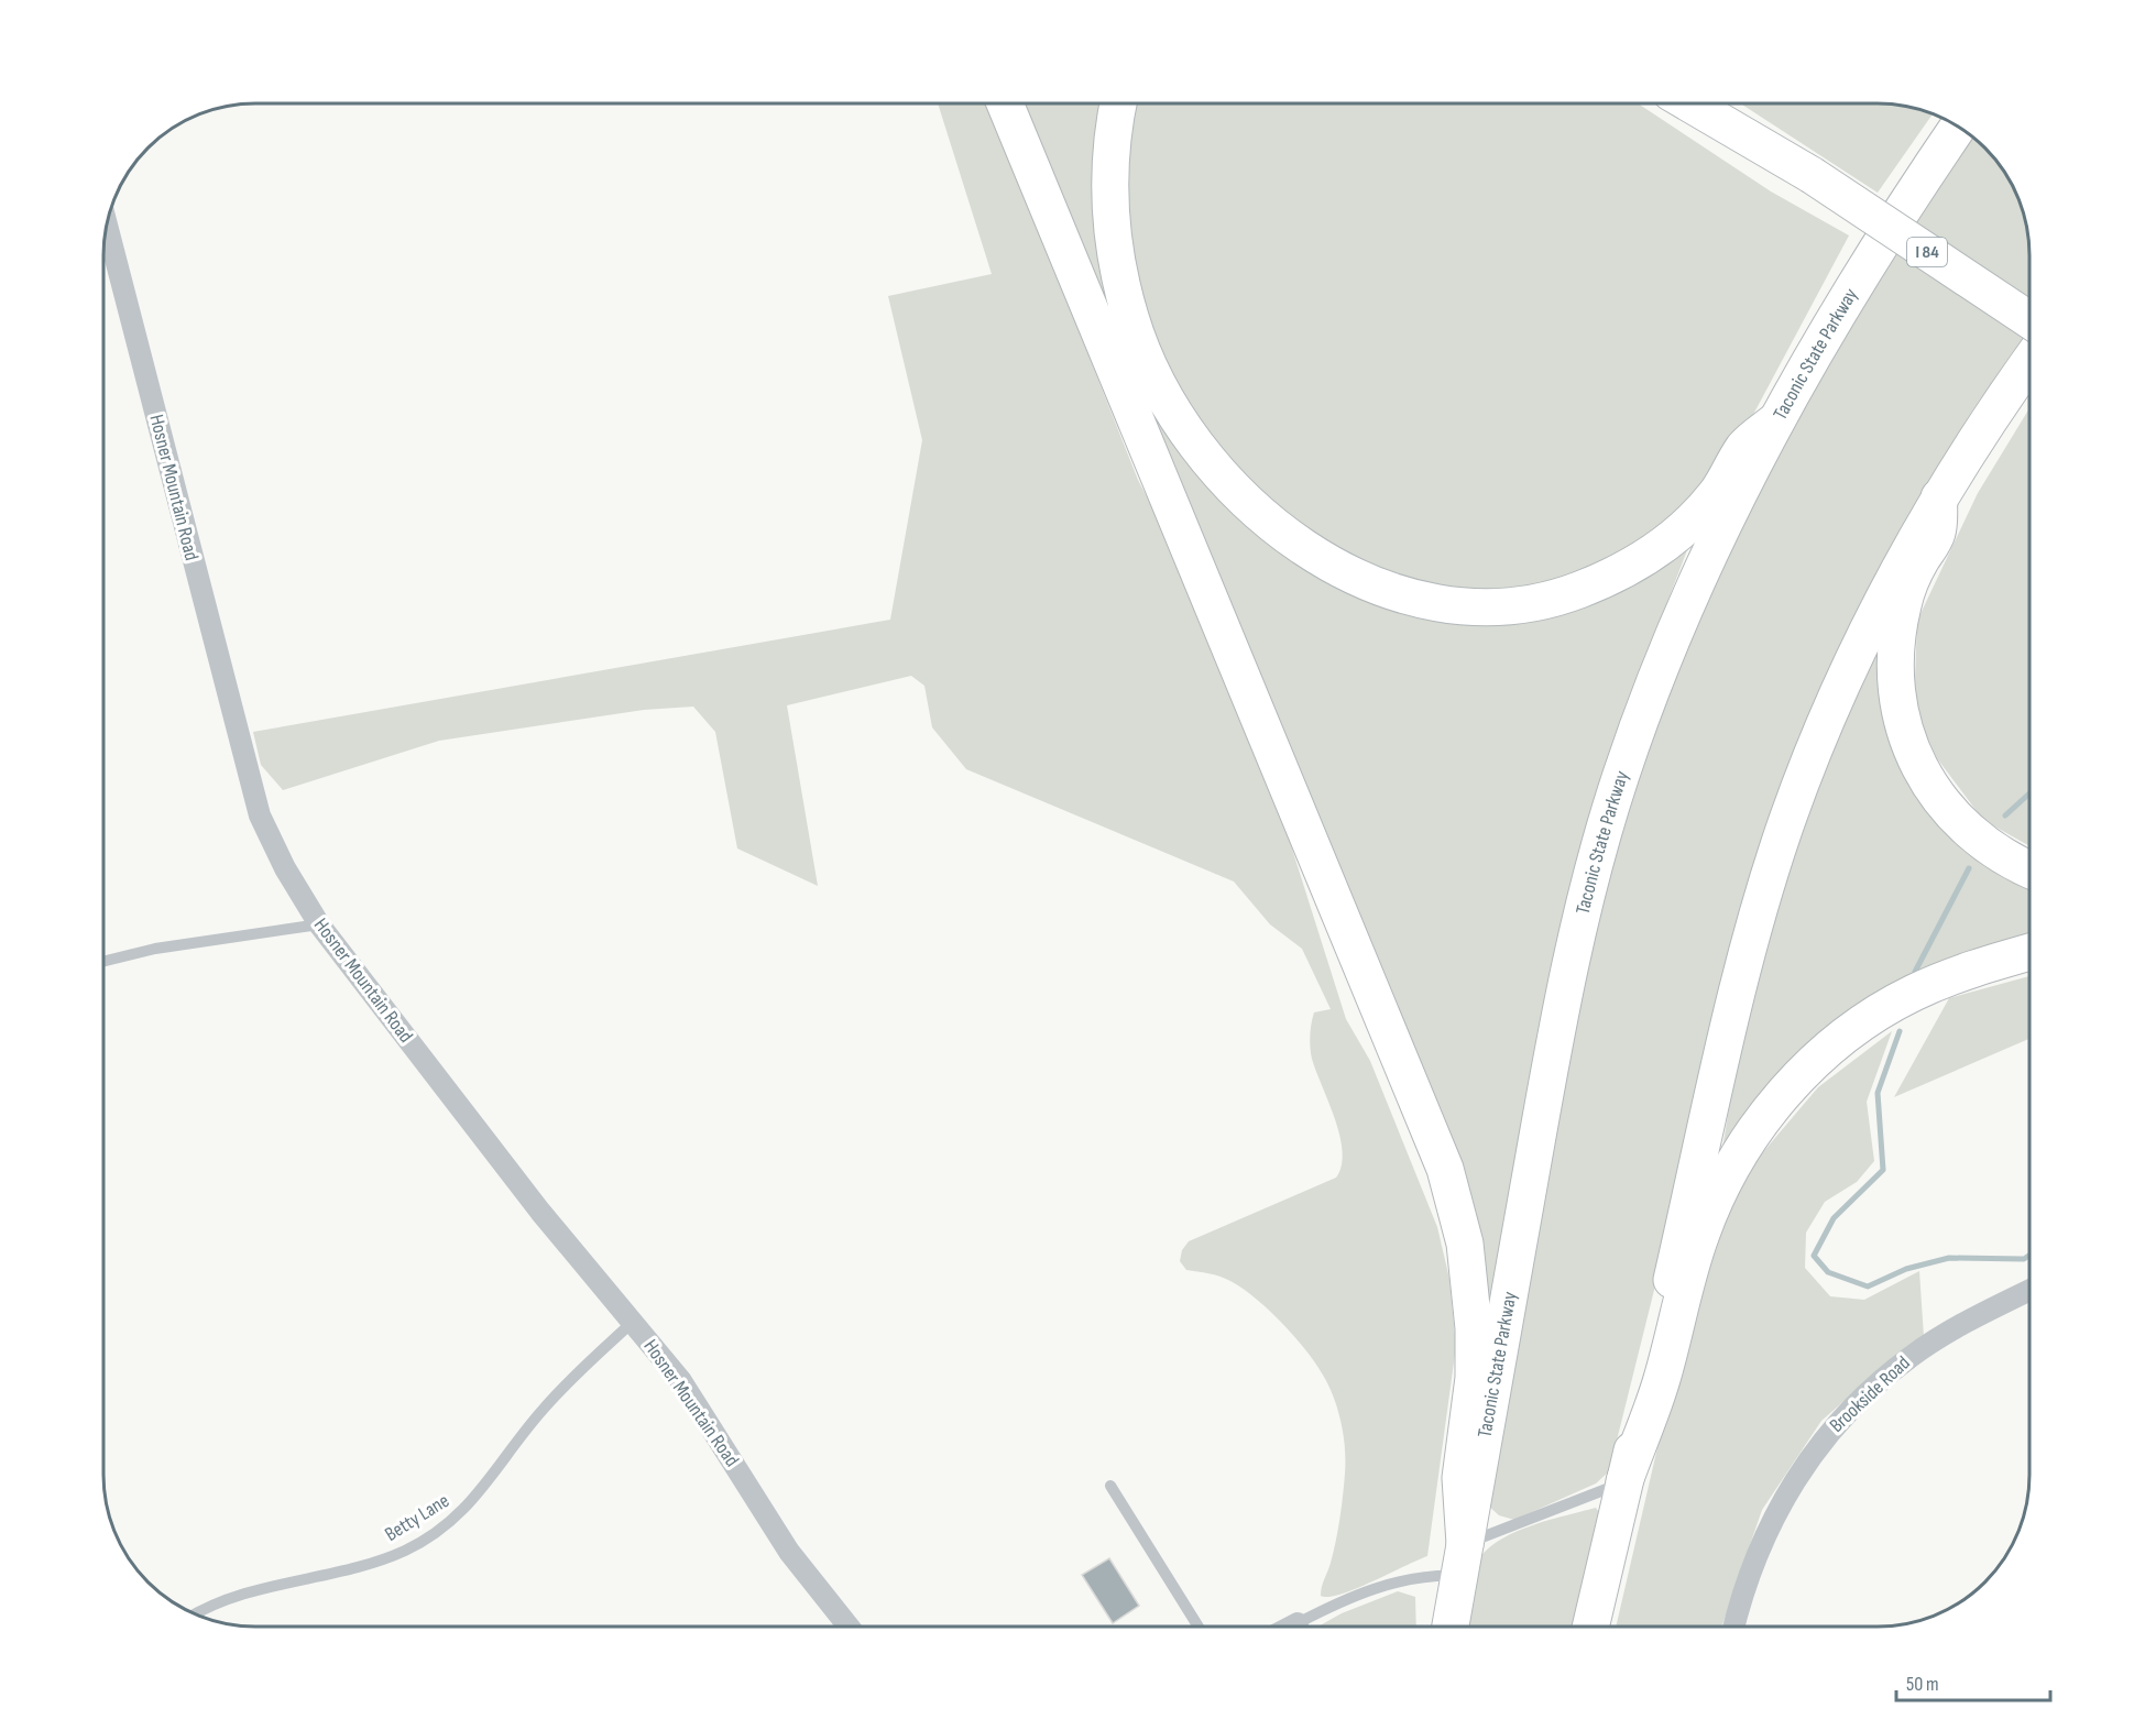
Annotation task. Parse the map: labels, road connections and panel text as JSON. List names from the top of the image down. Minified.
{"streets":{"highway":["I 84","Taconic State Parkway"],"street":["Hosner Mountain Road","Brookside Road"],"lane":["Betty Lane"]},"crossings":[["Hosner Mountain Road","Betty Lane"]],"scale_bar":"50 m"}
